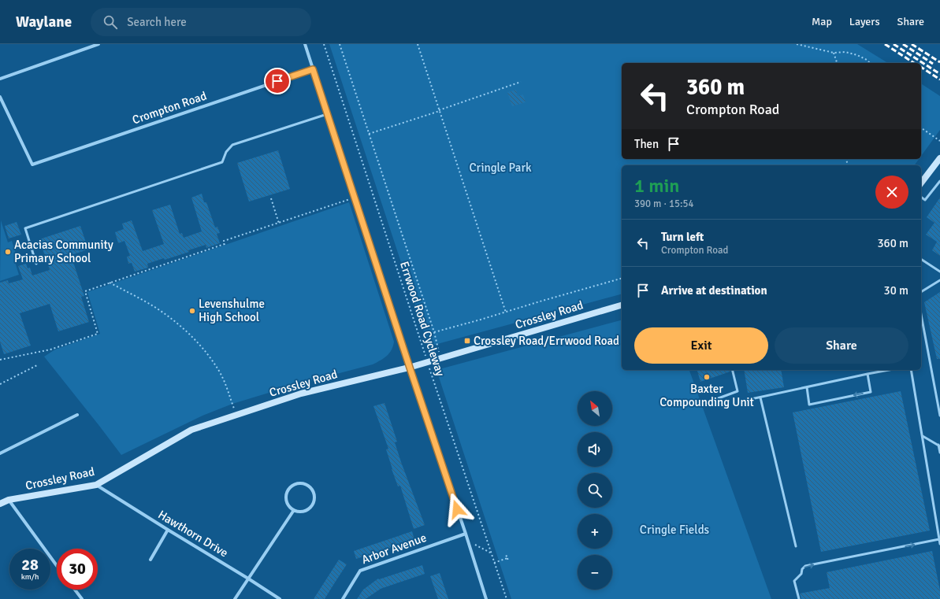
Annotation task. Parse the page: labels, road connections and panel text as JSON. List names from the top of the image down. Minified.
{"streets":{"street":["Crompton Road","Crossley Road","Hawthorn Drive","Arbor Avenue"],"path":["Errwood Road Cycleway"]},"crossings":[["Crossley Road","Errwood Road Cycleway"],["Crossley Road","Hawthorn Drive"]],"parks":["Cringle Park","Cringle Fields"],"places":{"other":["Acacias Community Primary School","Levenshulme High School","Baxter Compounding Unit"],"transit":["Crossley Road/Errwood Road"]},"north":"top left","page":{"header":"Waylane","search":"Search here","nav":["Map","Layers","Share"],"turn":["360 m","Crompton Road"],"then":"Then","heading":["1 min","390 m · 15:54"],"list":[{"name":"Turn left","note":"Crompton Road","value":"360 m"},{"name":"Arrive at destination","value":"30 m"}],"buttons":["Exit","Share"],"map_buttons":["+","−"],"speed":"28 km/h","limit":"30"}}
